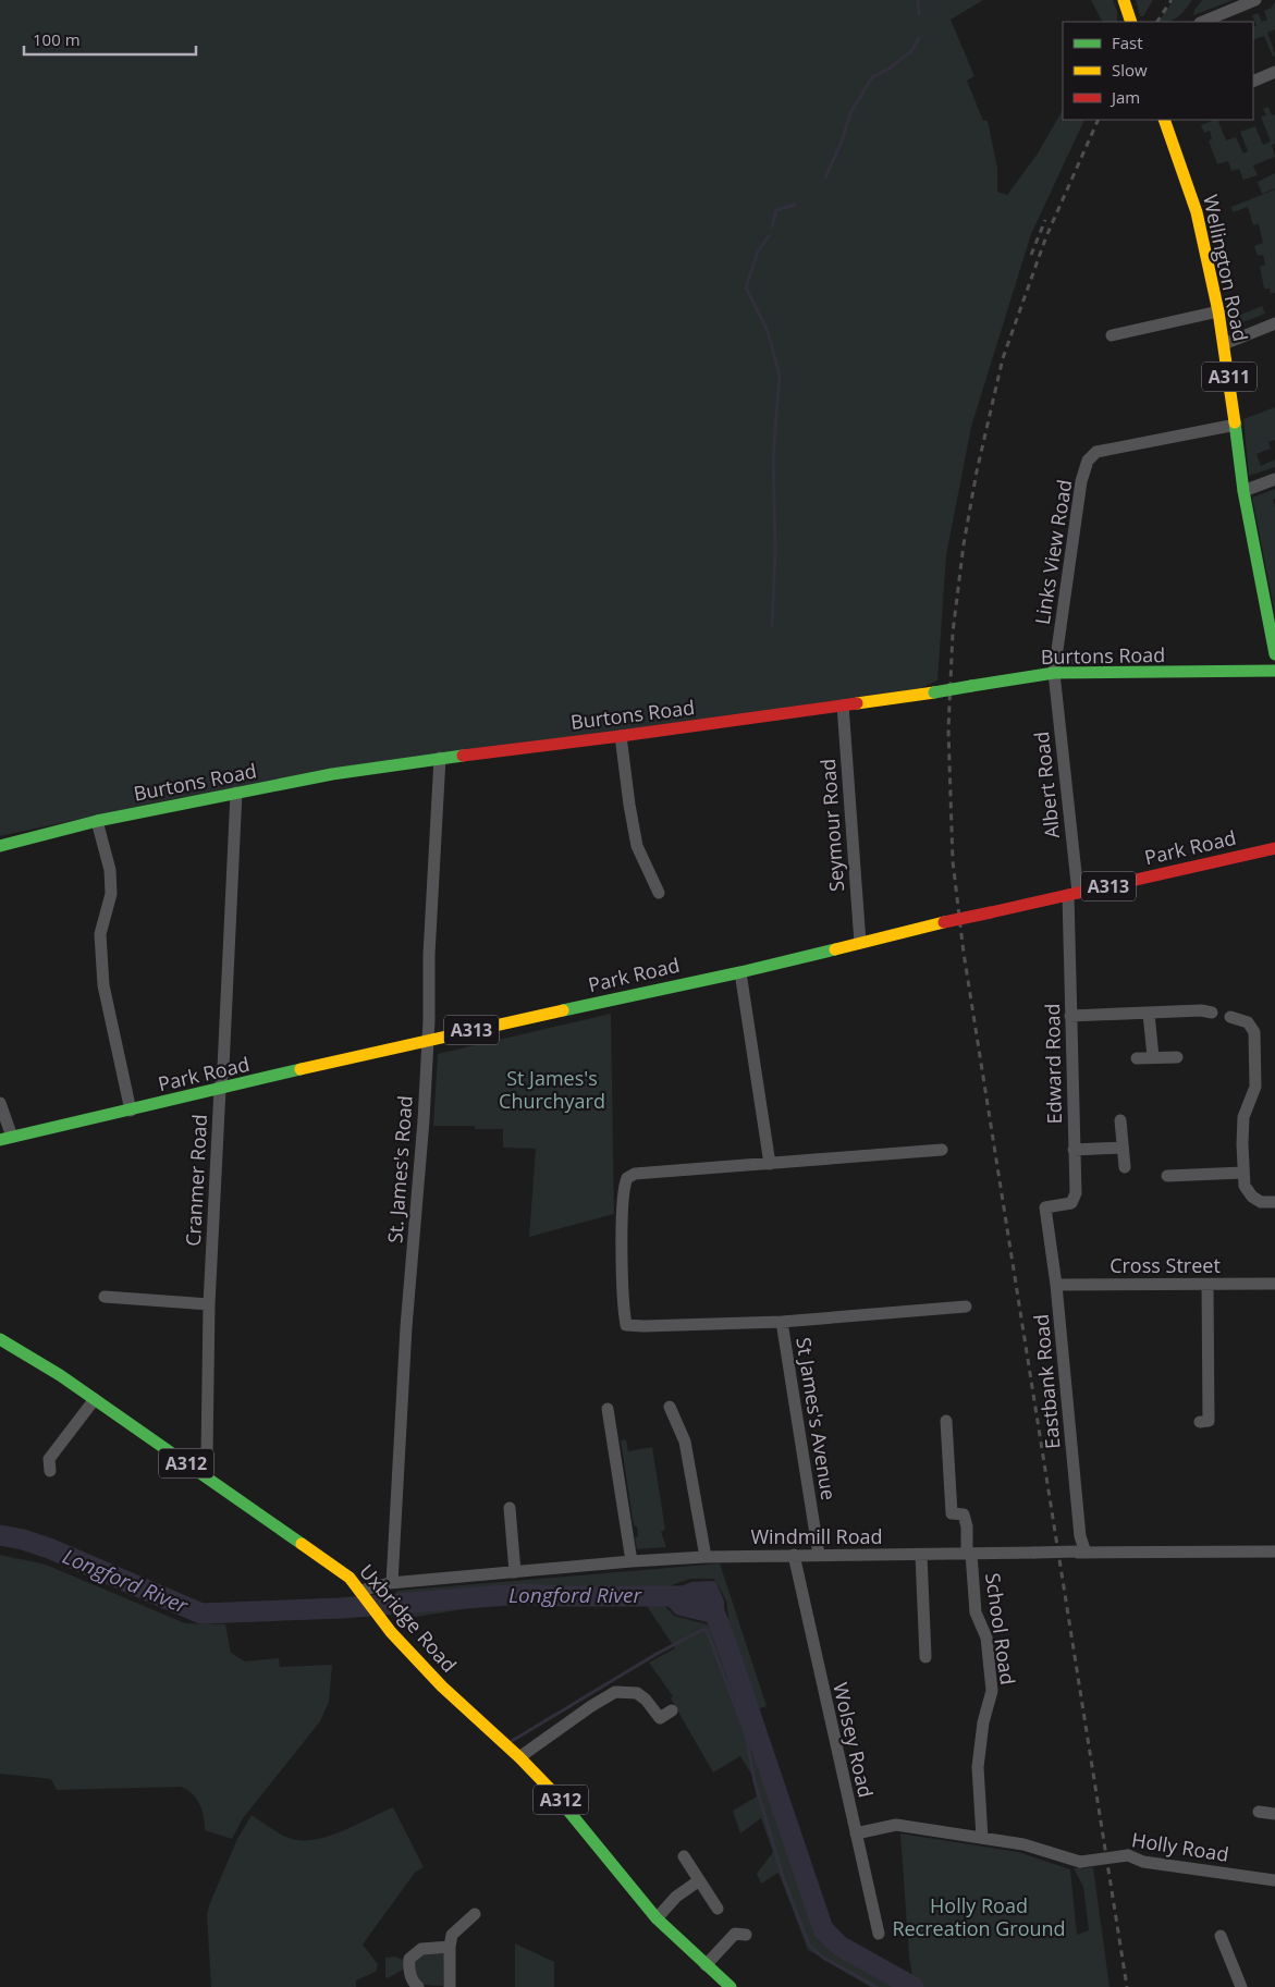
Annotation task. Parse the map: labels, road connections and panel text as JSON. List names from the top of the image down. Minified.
{"streets":{"main road":["Wellington Road","A311","Burtons Road","Park Road","A313","A312","Uxbridge Road"],"street":["Links View Road","Albert Road","Seymour Road","Edward Road","St. James's Road","Cranmer Road","Cross Street","Eastbank Road","St James's Avenue","Windmill Road","School Road","Wolsey Road","Holly Road"]},"crossings":[["Wellington Road","Links View Road"],["Links View Road","Burtons Road"],["Links View Road","Albert Road"],["Burtons Road","Albert Road"],["Burtons Road","Seymour Road"],["Burtons Road","St. James's Road"],["Burtons Road","Cranmer Road"],["Albert Road","Park Road"],["Albert Road","Edward Road"],["Seymour Road","Park Road"],["Park Road","Edward Road"],["Park Road","St. James's Road"],["Park Road","Cranmer Road"],["Edward Road","Eastbank Road"],["St. James's Road","Windmill Road"],["Cranmer Road","Uxbridge Road"],["Cross Street","Eastbank Road"],["Eastbank Road","Windmill Road"],["St James's Avenue","Windmill Road"],["Windmill Road","Uxbridge Road"],["Windmill Road","School Road"],["Windmill Road","Wolsey Road"],["School Road","Holly Road"]],"water":["Longford River"],"parks":["St James's Churchyard","Holly Road Recreation Ground"],"legend":["Fast","Slow","Jam"],"scale_bar":"100 m"}
